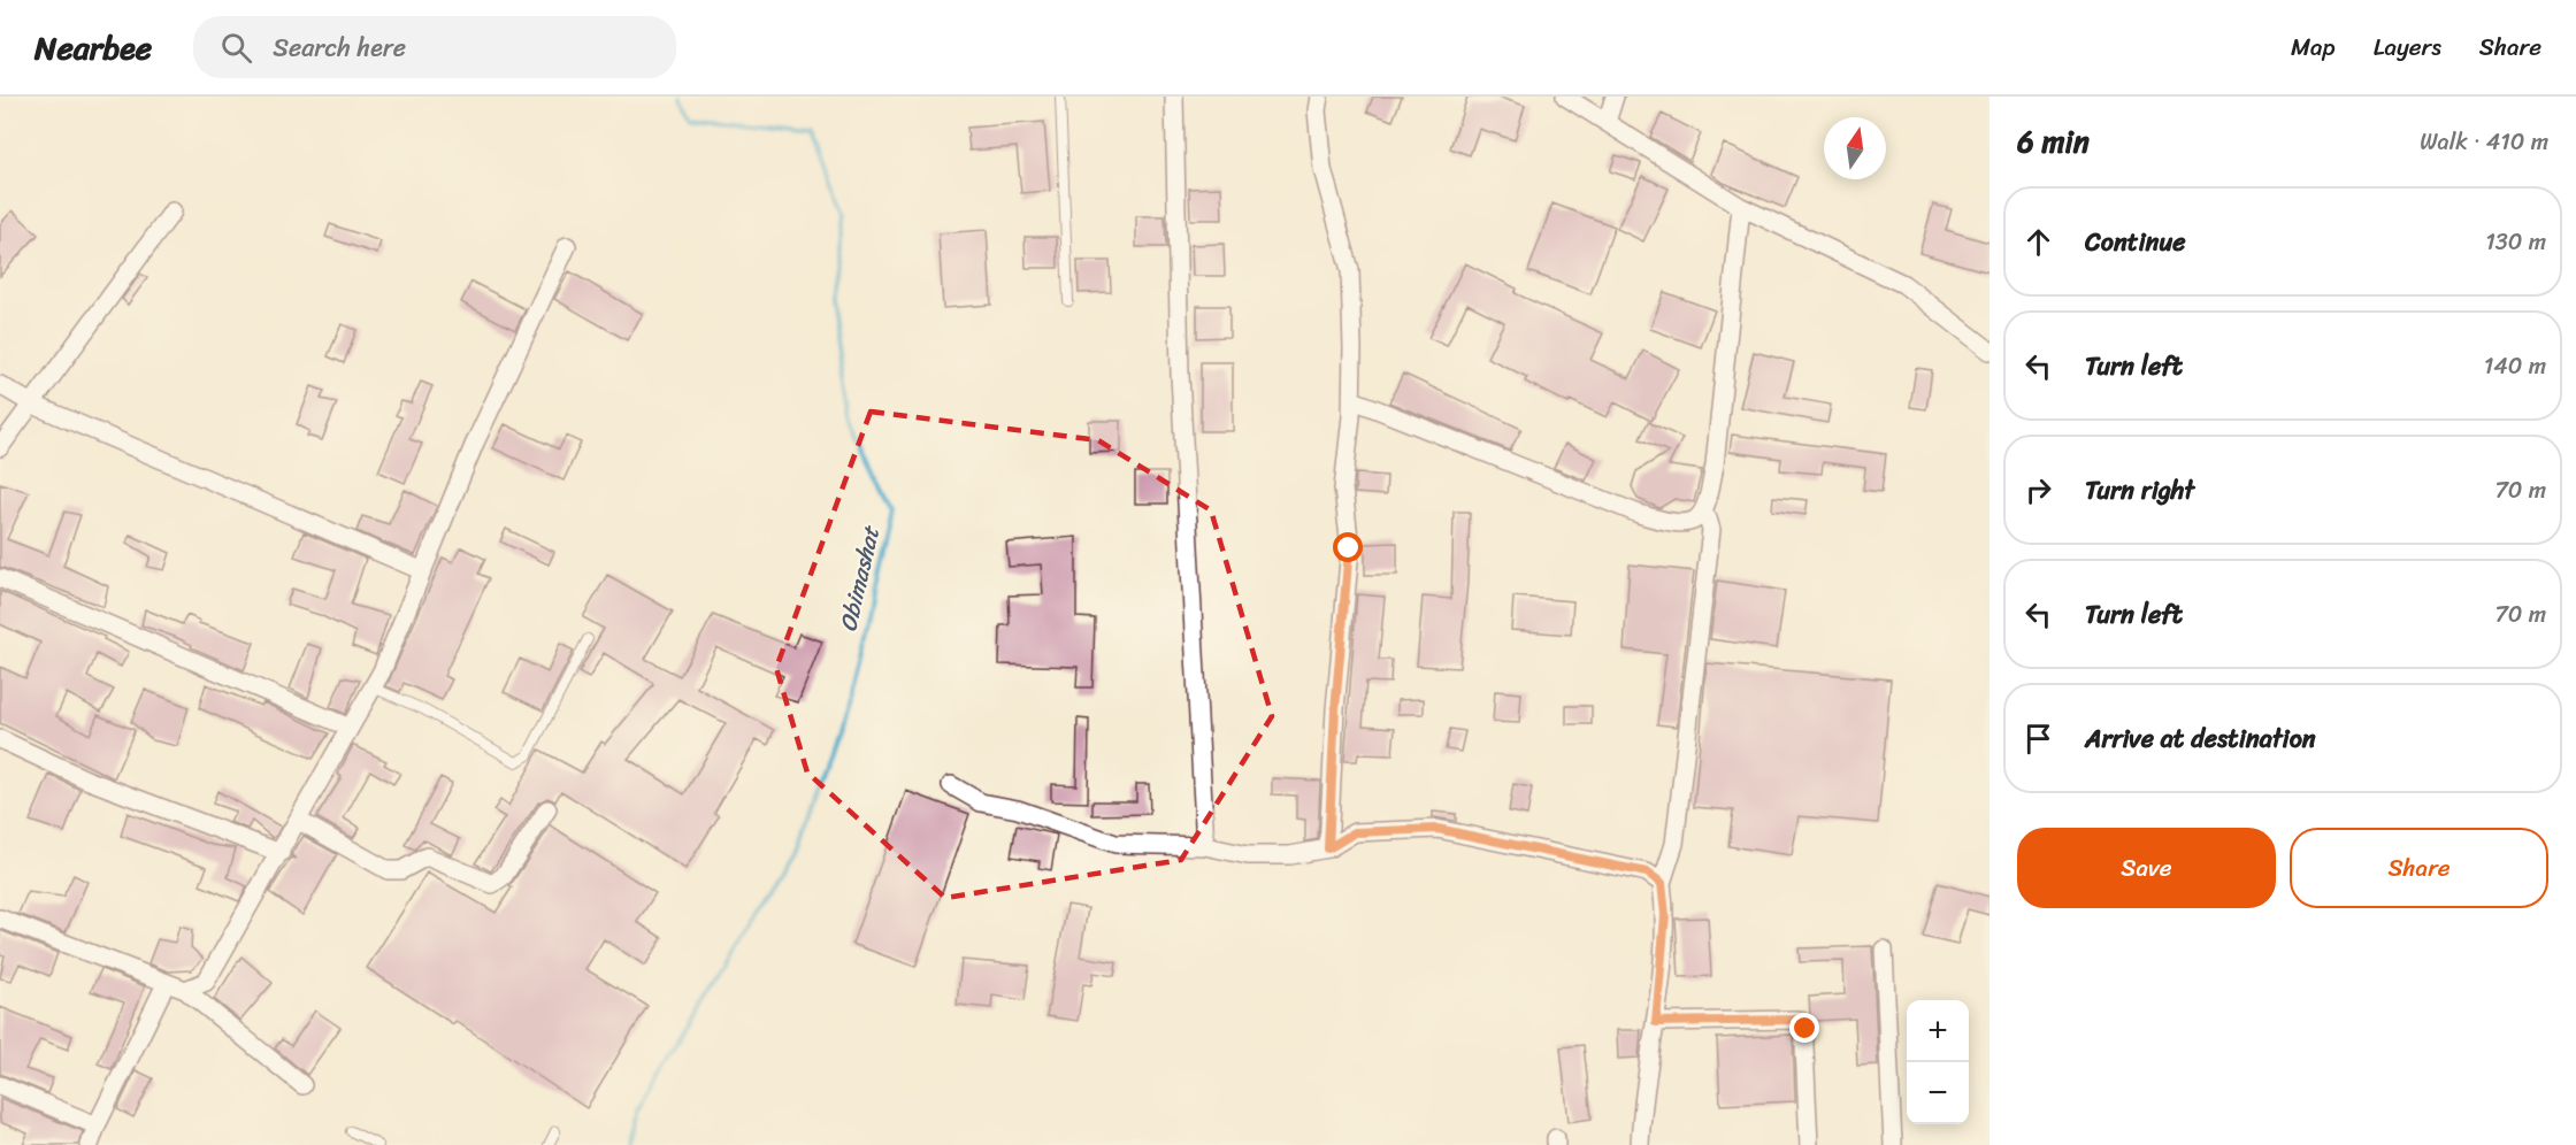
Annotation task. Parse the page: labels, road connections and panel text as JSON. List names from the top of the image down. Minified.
{"water":["Obimashat"],"north":"top","page":{"header":"Nearbee","search":"Search here","nav":["Map","Layers","Share"],"heading":["6 min","Walk · 410 m"],"list":[["Continue","130 m"],["Turn left","140 m"],["Turn right","70 m"],["Turn left","70 m"],"Arrive at destination"],"buttons":["Save","Share"],"map_buttons":["+","−"]}}
